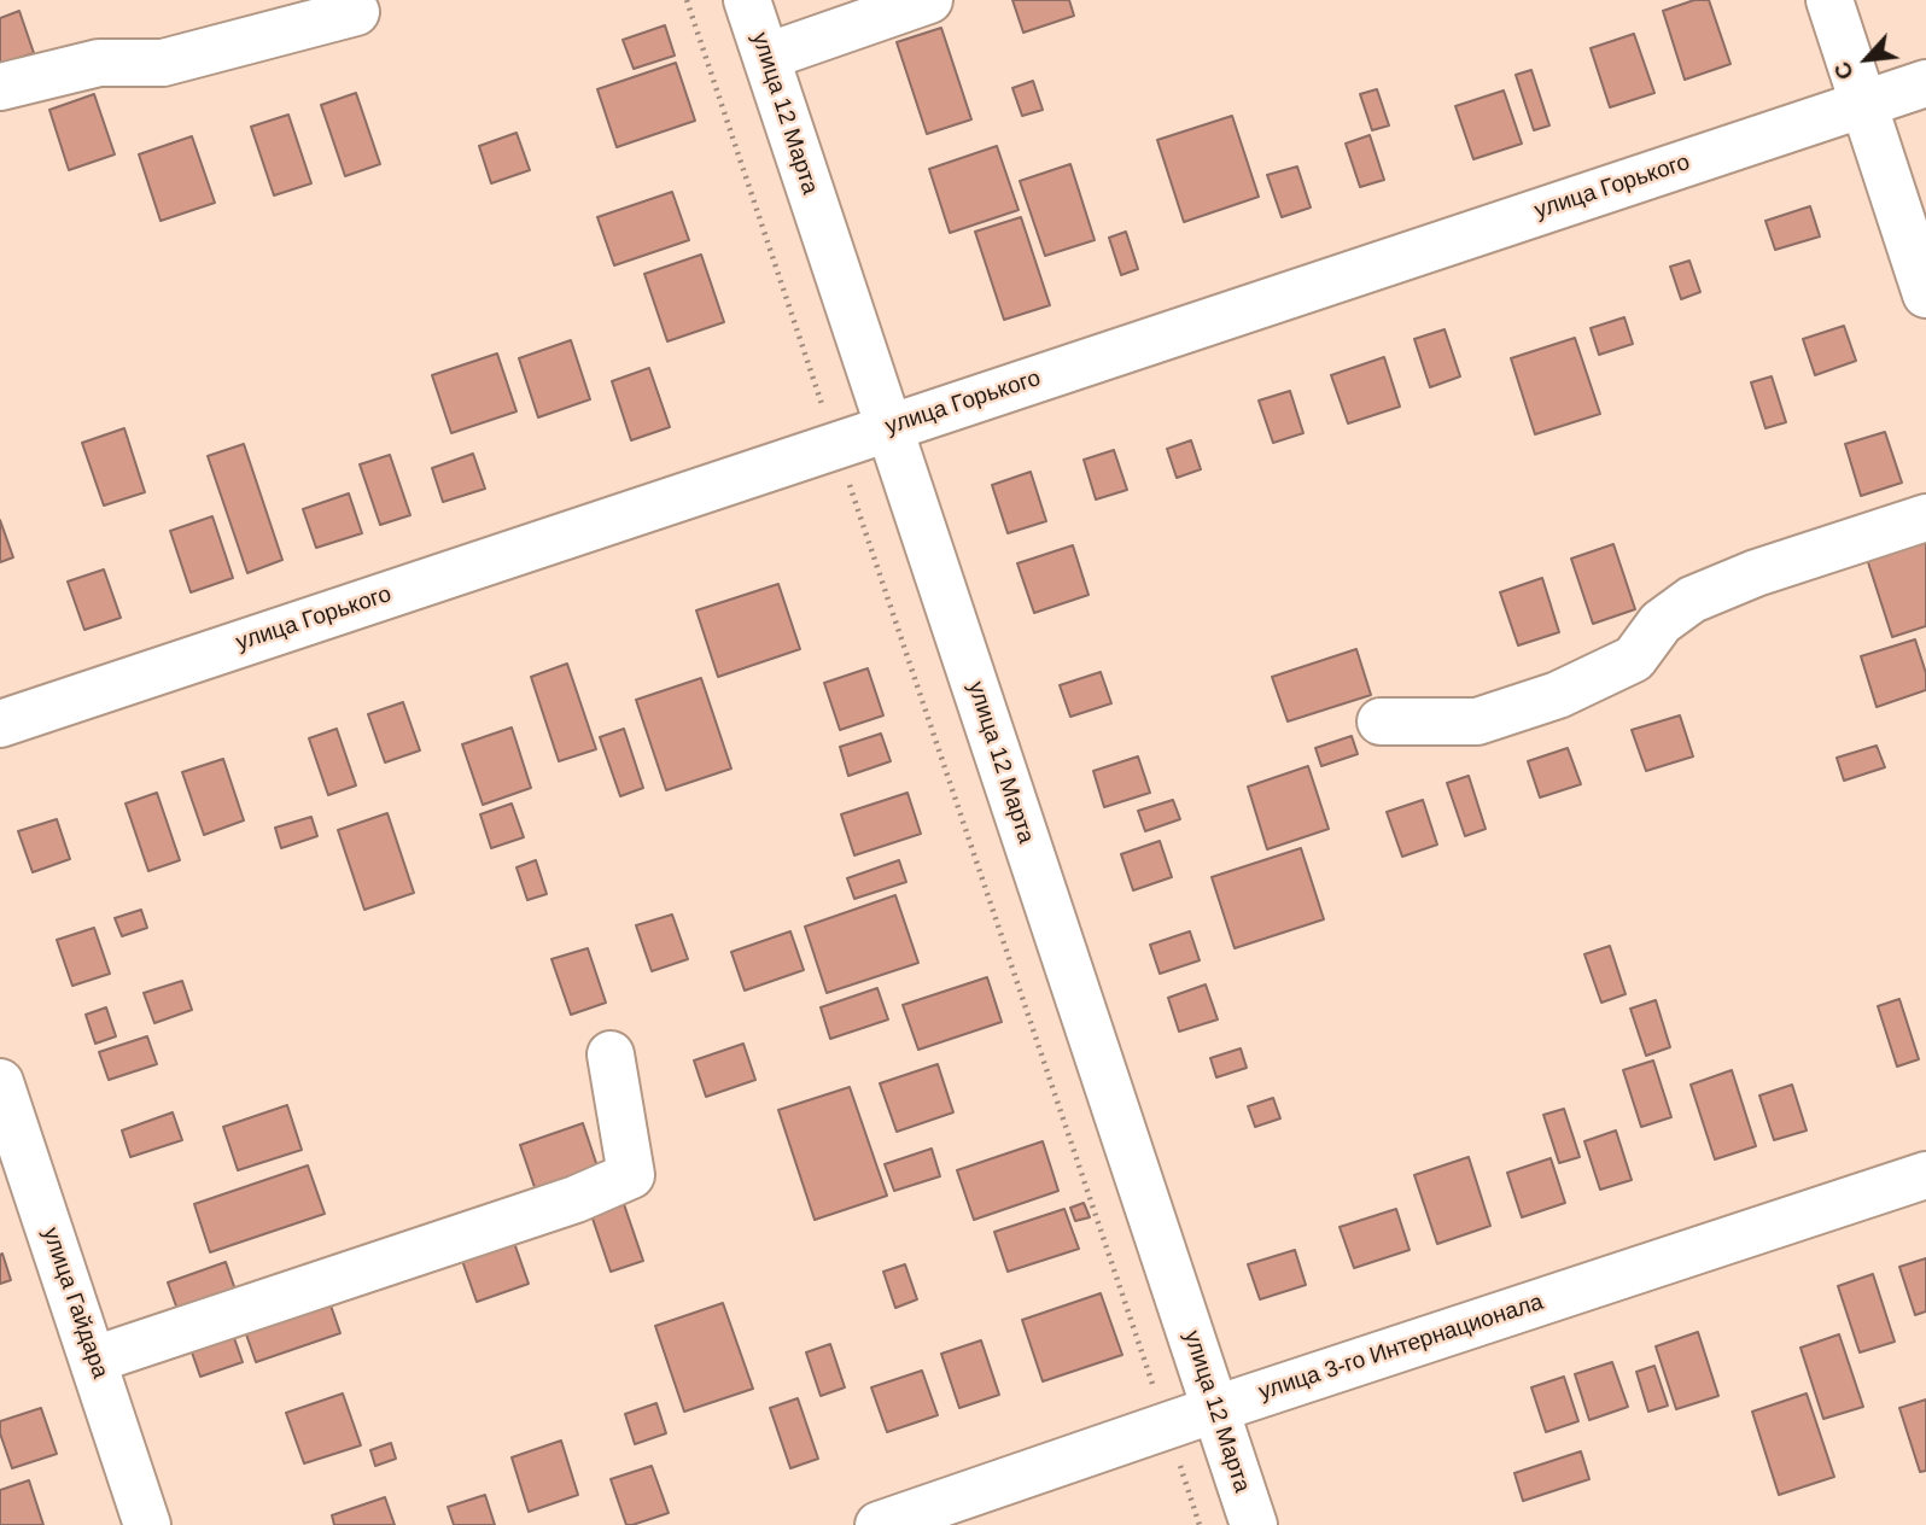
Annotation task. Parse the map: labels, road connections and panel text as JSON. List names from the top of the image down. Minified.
{"streets":{"street":["улица 12 Марта","улица Горького","улица Гайдара","улица 3-го Интернационала"]},"crossings":[["улица 12 Марта","улица Горького"],["улица 12 Марта","улица 3-го Интернационала"]],"north":"bottom left"}
